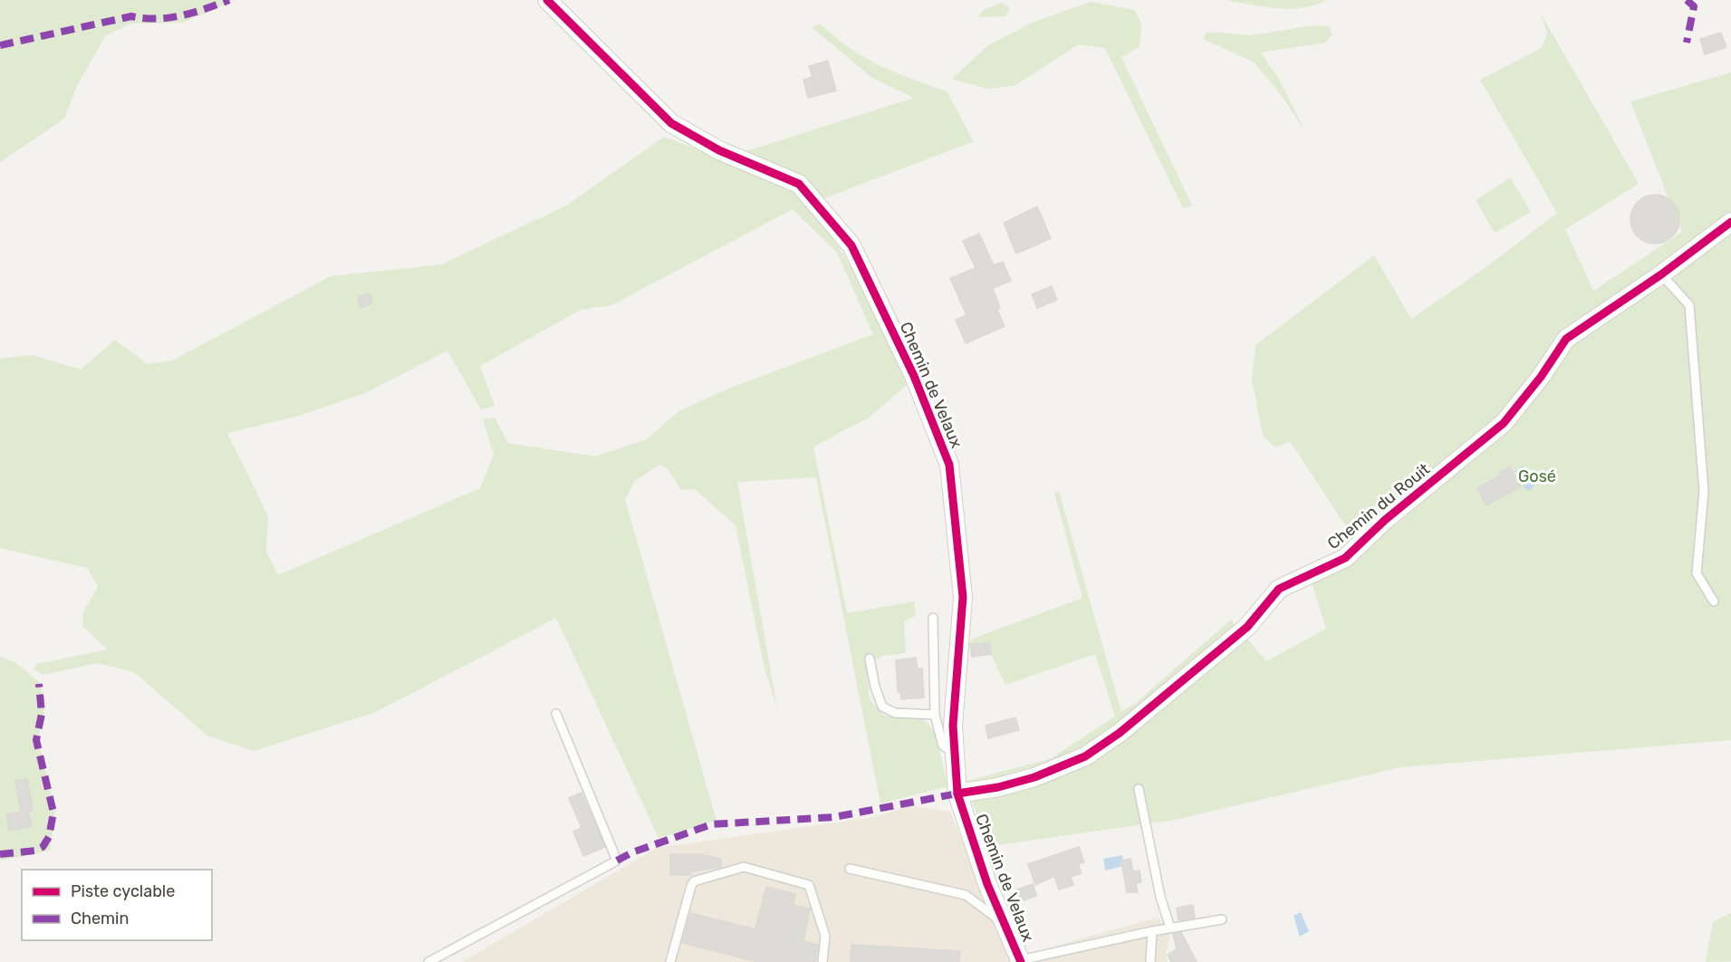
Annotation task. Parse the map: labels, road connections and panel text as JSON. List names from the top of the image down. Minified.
{"streets":{"street":["Chemin de Velaux","Chemin du Rouit"]},"crossings":[["Chemin de Velaux","Chemin du Rouit"]],"parks":["Gosé"],"legend":["Piste cyclable","Chemin"]}
